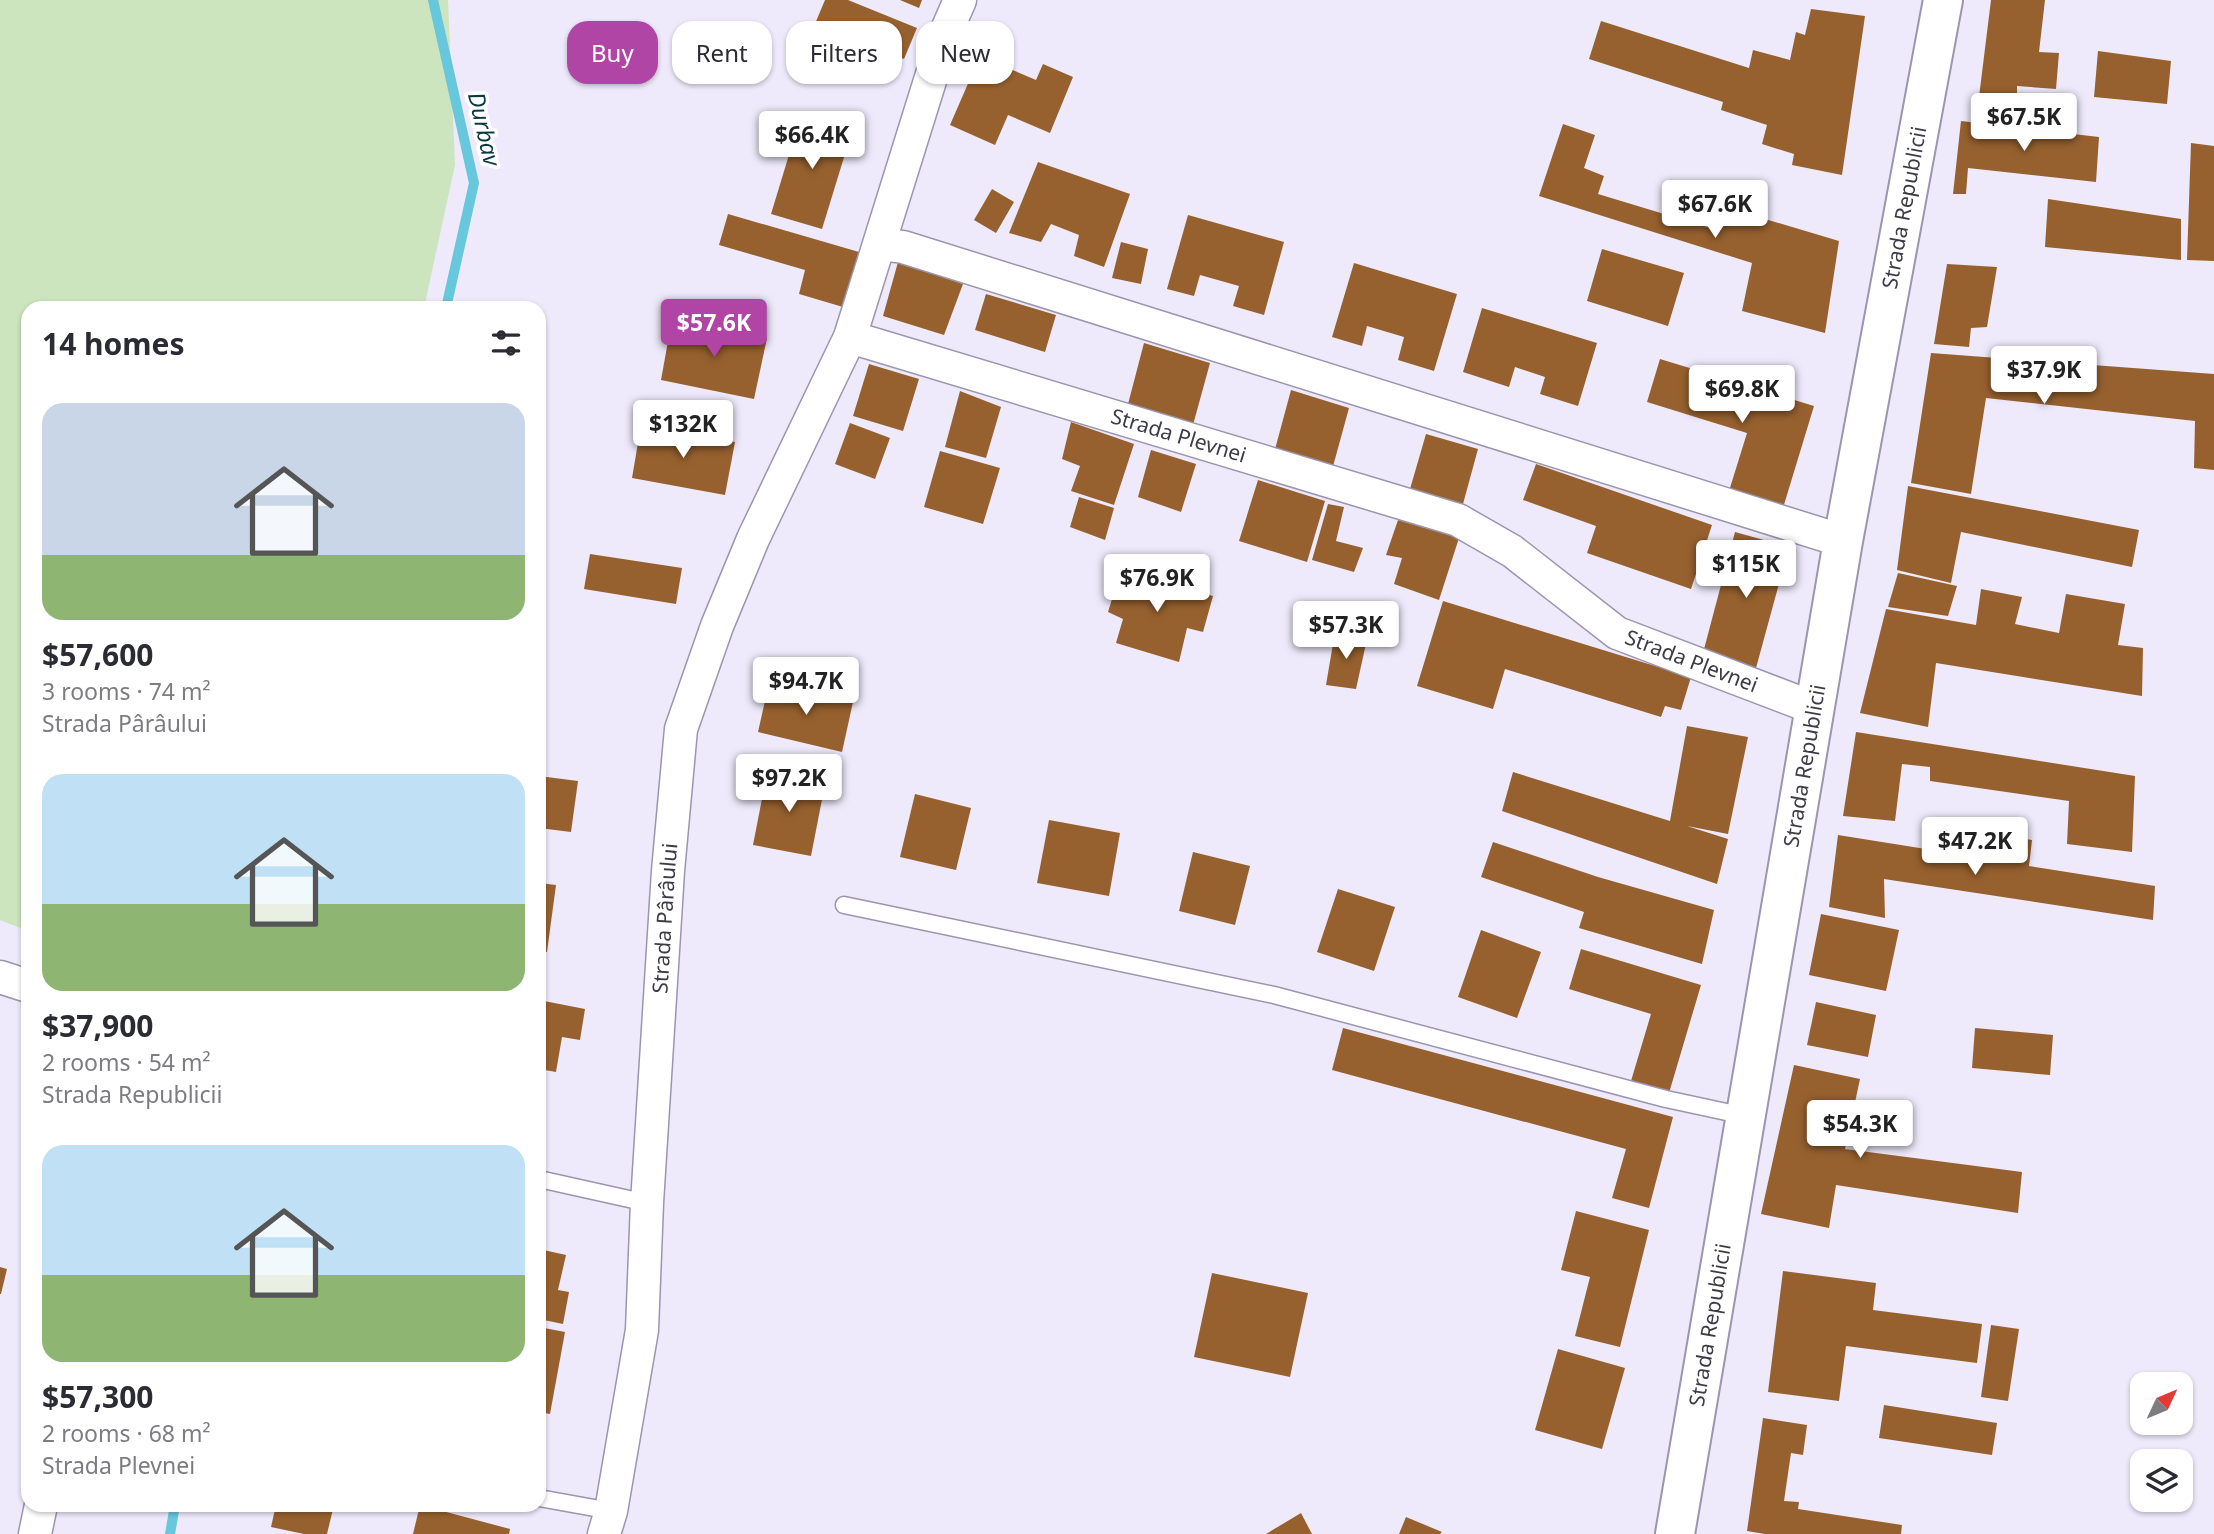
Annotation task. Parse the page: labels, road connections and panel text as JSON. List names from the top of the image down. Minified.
{"streets":{"main road":["Strada Republicii"],"street":["Strada Plevnei","Strada Pârâului"]},"crossings":[["Strada Republicii","Strada Plevnei"],["Strada Plevnei","Strada Pârâului"]],"water":["Durbav"],"north":"top right","page":{"chip":["Buy","Rent","Filters","New"],"price":["$67.5K","$66.4K","$67.6K","$57.6K","$37.9K","$69.8K","$132K","$115K","$76.9K","$57.3K","$94.7K","$97.2K","$47.2K","$54.3K"],"heading":"14 homes","list":[{"name":"$57,600","note":"3 rooms · 74 m² · Strada Pârâului"},{"name":"$37,900","note":"2 rooms · 54 m² · Strada Republicii"},{"name":"$57,300","note":"2 rooms · 68 m² · Strada Plevnei"}]}}
